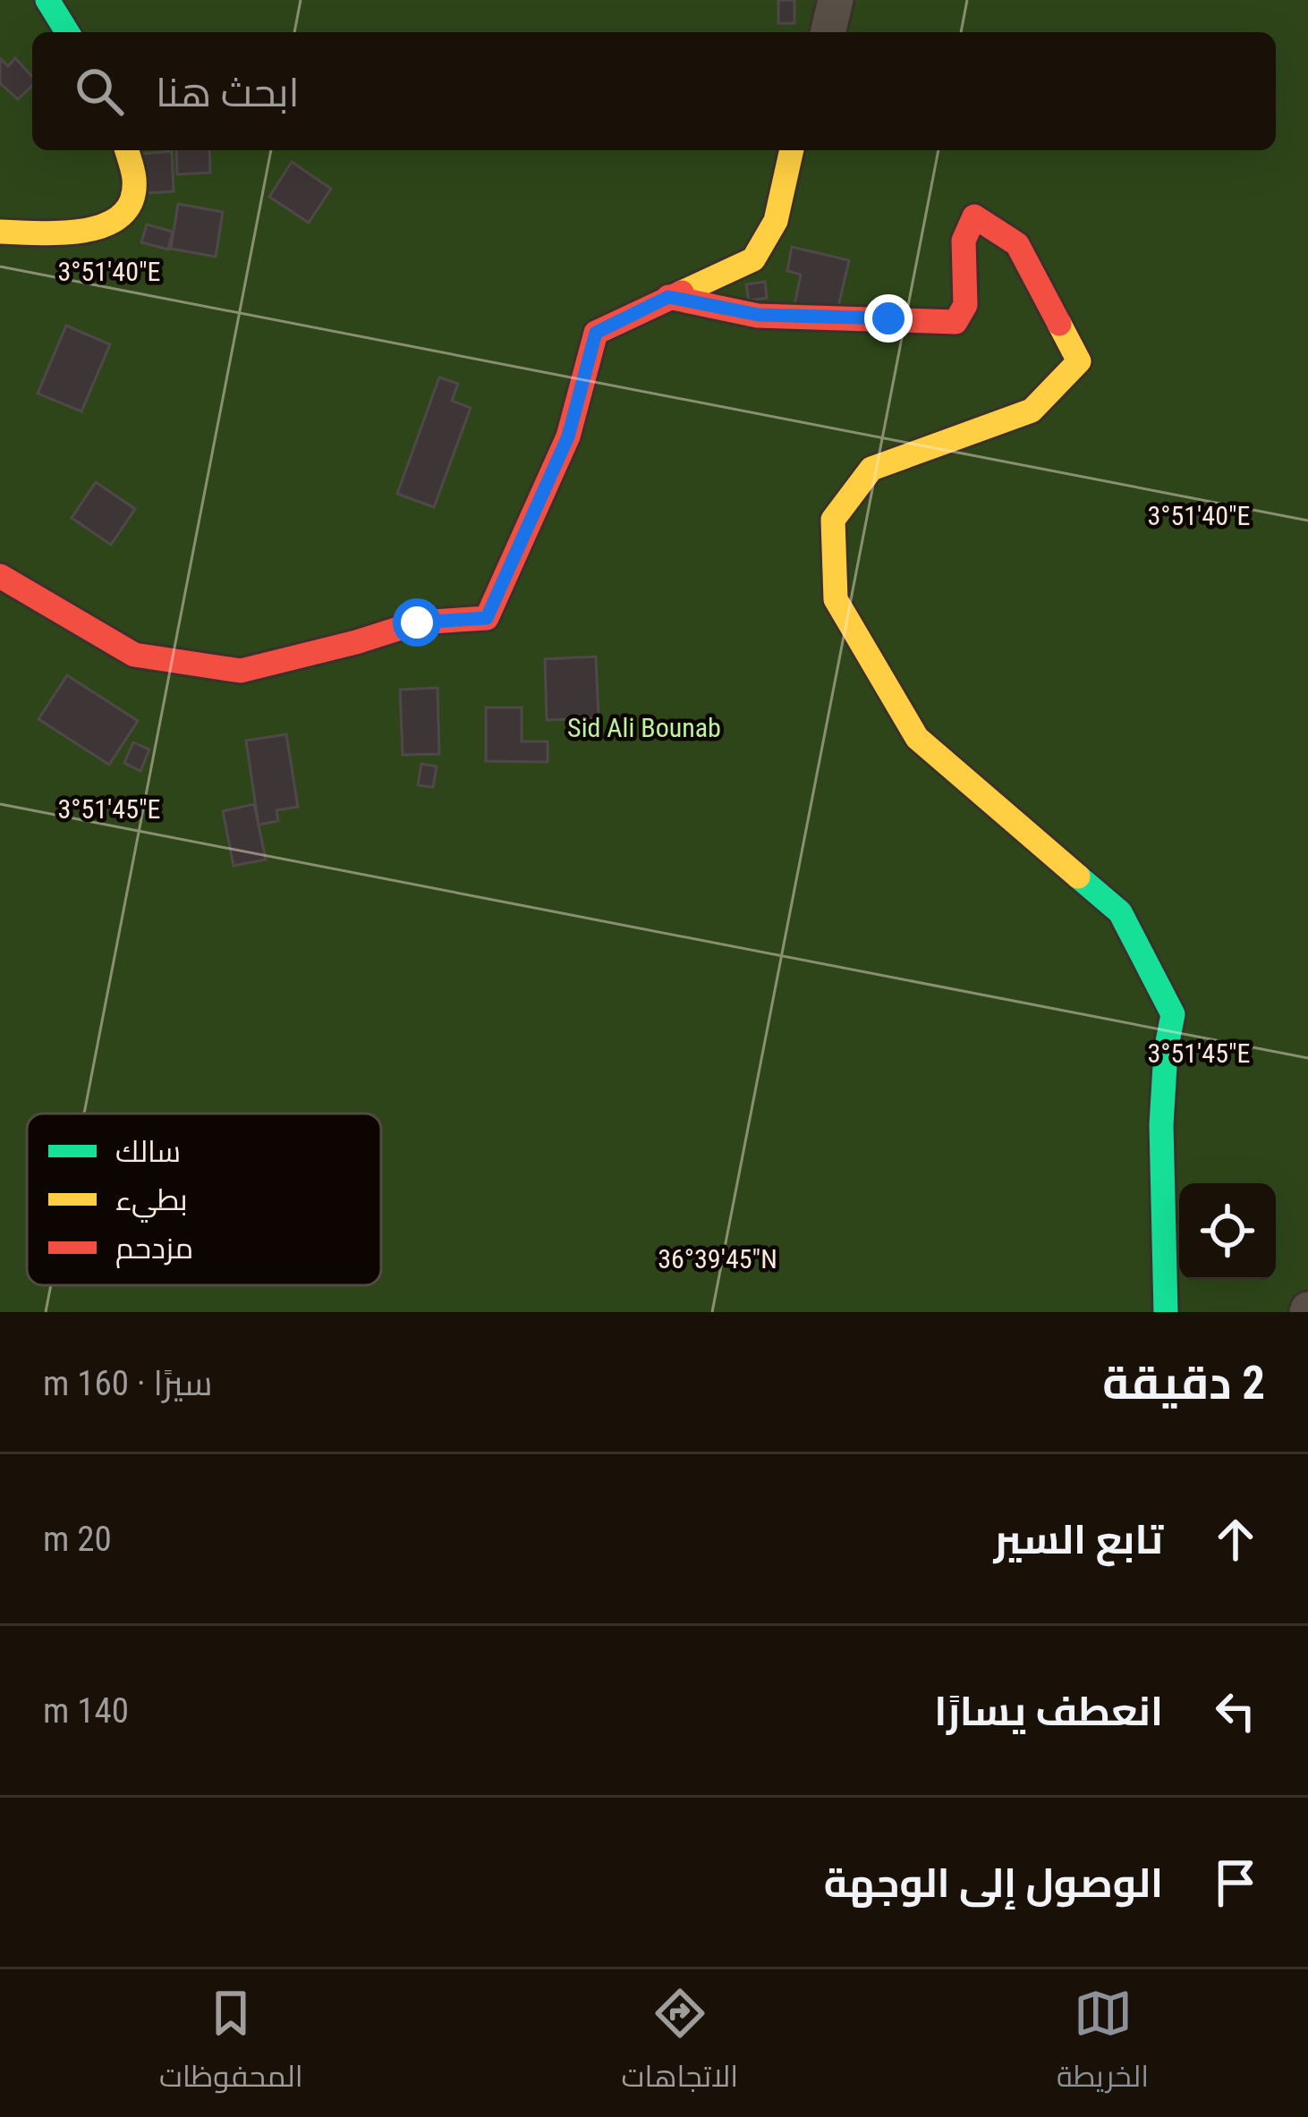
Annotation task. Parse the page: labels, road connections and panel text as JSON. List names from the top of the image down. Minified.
{"parks":["Sid Ali Bounab"],"legend":["سالك","بطيء","مزدحم"],"page":{"search":"ابحث هنا","heading":["2 دقيقة","سيرًا · 160 m"],"list":[["تابع السير","20 m"],["انعطف يسارًا","140 m"],"الوصول إلى الوجهة"],"nav":["الخريطة","الاتجاهات","المحفوظات"]},"coordinates":["3°51'40\"E","3°51'45\"E","36°39'45\"N"]}
